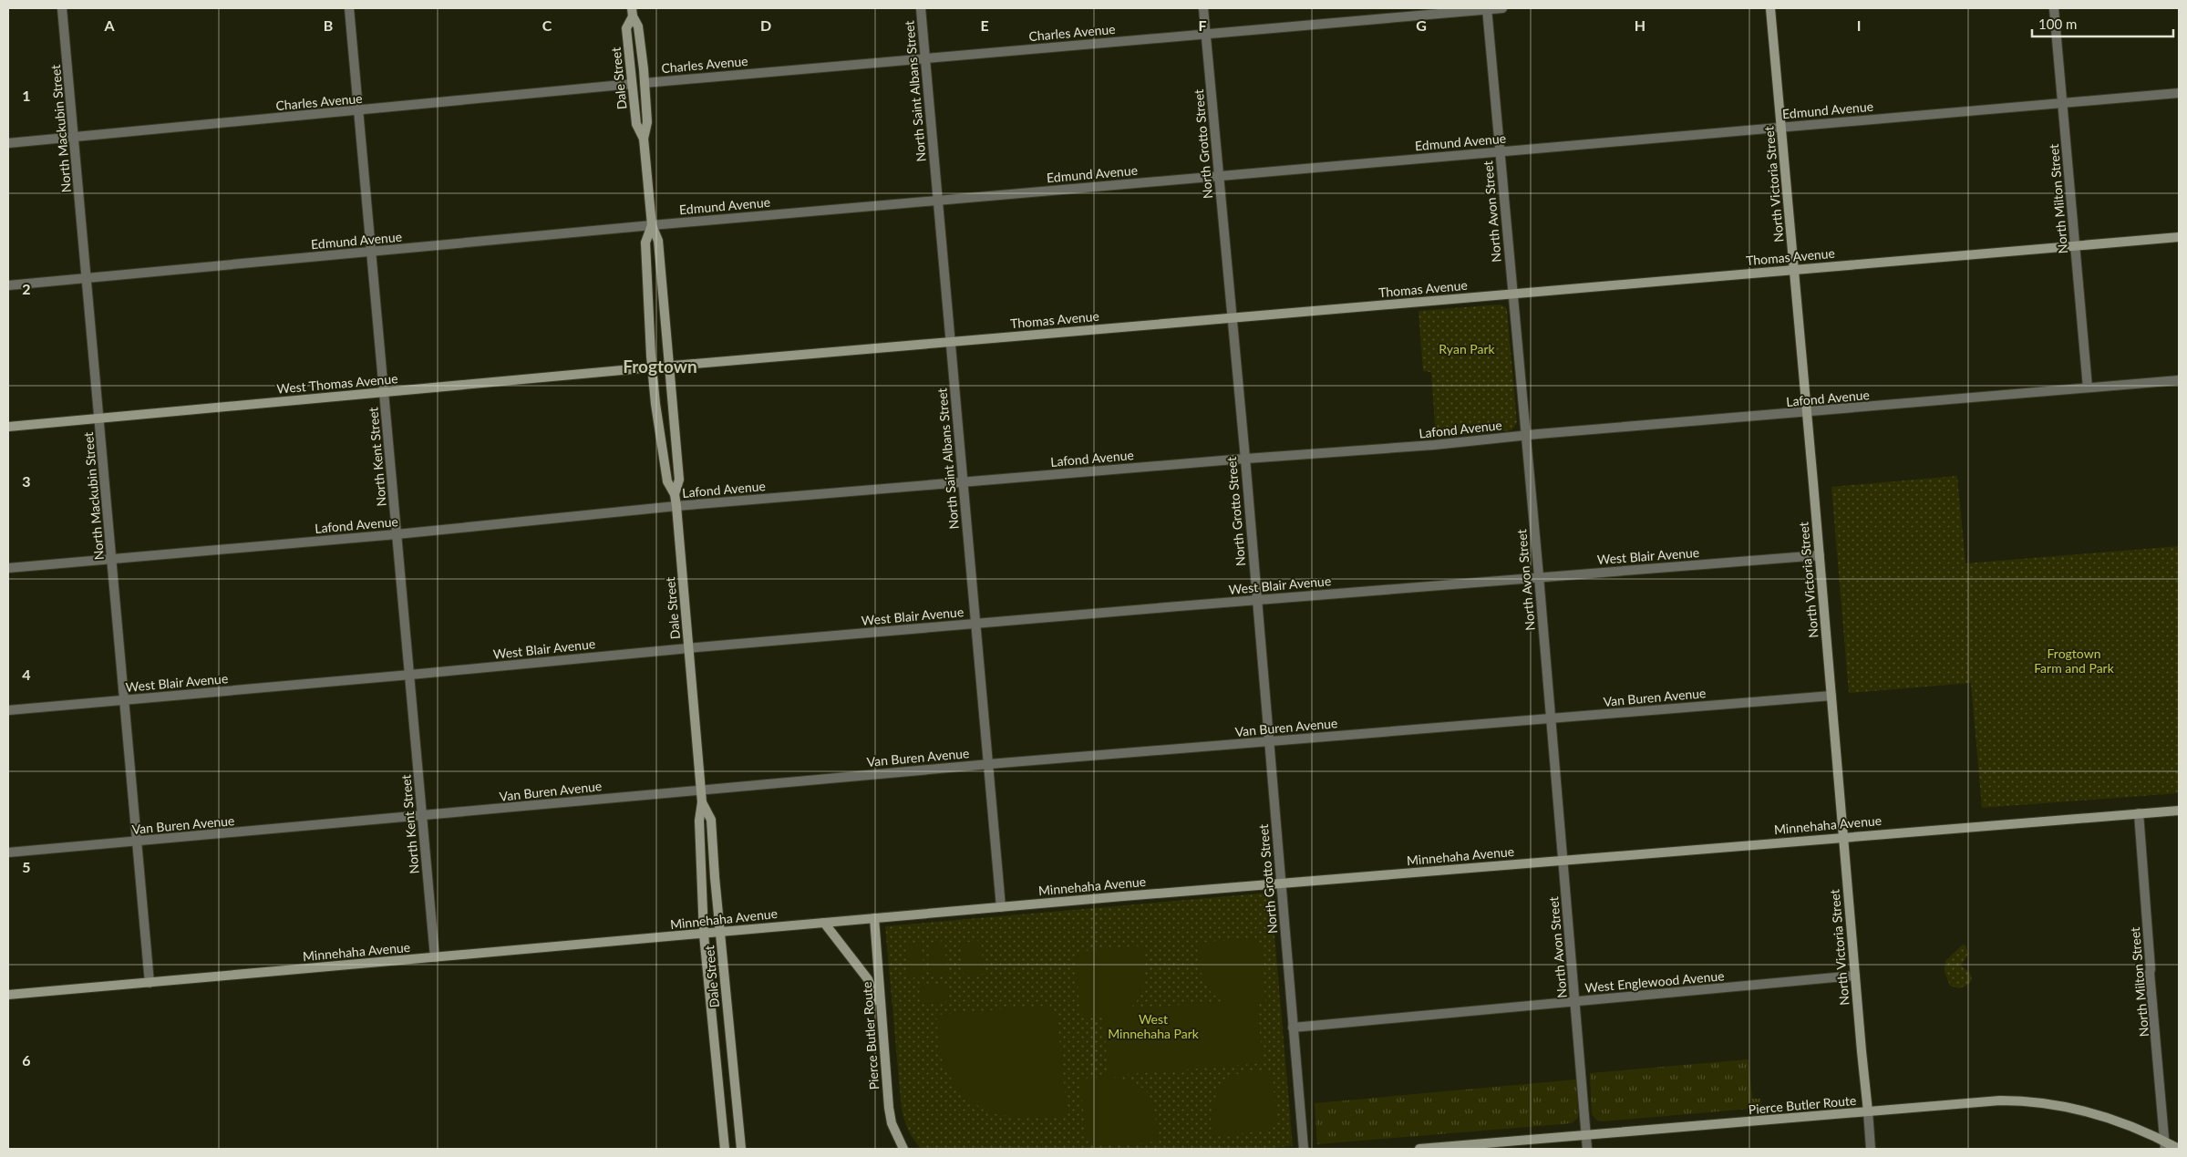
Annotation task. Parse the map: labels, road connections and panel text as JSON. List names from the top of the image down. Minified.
{"streets":{"street":["Charles Avenue","Dale Street","North Saint Albans Street","Edmund Avenue","North Mackubin Street","North Grotto Street","North Victoria Street","North Milton Street","North Avon Street","Thomas Avenue","West Thomas Avenue","Lafond Avenue","North Kent Street","West Blair Avenue","Van Buren Avenue","Minnehaha Avenue","West Englewood Avenue","Pierce Butler Route"]},"crossings":[["Charles Avenue","Dale Street"],["Charles Avenue","North Saint Albans Street"],["Charles Avenue","North Mackubin Street"],["Charles Avenue","North Grotto Street"],["Charles Avenue","North Avon Street"],["Charles Avenue","North Kent Street"],["Dale Street","Edmund Avenue"],["Dale Street","Thomas Avenue"],["Dale Street","West Thomas Avenue"],["Dale Street","Lafond Avenue"],["Dale Street","West Blair Avenue"],["Dale Street","Van Buren Avenue"],["Dale Street","Minnehaha Avenue"],["North Saint Albans Street","Edmund Avenue"],["North Saint Albans Street","Thomas Avenue"],["North Saint Albans Street","Lafond Avenue"],["North Saint Albans Street","West Blair Avenue"],["North Saint Albans Street","Van Buren Avenue"],["North Saint Albans Street","Minnehaha Avenue"],["Edmund Avenue","North Mackubin Street"],["Edmund Avenue","North Grotto Street"],["Edmund Avenue","North Victoria Street"],["Edmund Avenue","North Milton Street"],["Edmund Avenue","North Avon Street"],["Edmund Avenue","North Kent Street"],["North Mackubin Street","West Thomas Avenue"],["North Mackubin Street","Lafond Avenue"],["North Mackubin Street","West Blair Avenue"],["North Mackubin Street","Van Buren Avenue"],["North Mackubin Street","Minnehaha Avenue"],["North Grotto Street","Thomas Avenue"],["North Grotto Street","Lafond Avenue"],["North Grotto Street","West Blair Avenue"],["North Grotto Street","Van Buren Avenue"],["North Grotto Street","Minnehaha Avenue"],["North Grotto Street","West Englewood Avenue"],["North Victoria Street","Thomas Avenue"],["North Victoria Street","Lafond Avenue"],["North Victoria Street","West Blair Avenue"],["North Victoria Street","Van Buren Avenue"],["North Victoria Street","Minnehaha Avenue"],["North Victoria Street","West Englewood Avenue"],["North Victoria Street","Pierce Butler Route"],["North Milton Street","Thomas Avenue"],["North Milton Street","Lafond Avenue"],["North Milton Street","Minnehaha Avenue"],["North Milton Street","Pierce Butler Route"],["North Avon Street","Thomas Avenue"],["North Avon Street","Lafond Avenue"],["North Avon Street","West Blair Avenue"],["North Avon Street","Van Buren Avenue"],["North Avon Street","Minnehaha Avenue"],["North Avon Street","West Englewood Avenue"],["North Avon Street","Pierce Butler Route"],["Thomas Avenue","West Thomas Avenue"],["West Thomas Avenue","North Kent Street"],["Lafond Avenue","North Kent Street"],["North Kent Street","West Blair Avenue"],["North Kent Street","Van Buren Avenue"],["North Kent Street","Minnehaha Avenue"],["Minnehaha Avenue","Pierce Butler Route"]],"districts":["Frogtown"],"parks":["Ryan Park","Frogtown Farm and Park","West Minnehaha Park"],"scale_bar":"100 m","grid":{"columns":["A","B","C","D","E","F","G","H","I"],"rows":["1","2","3","4","5","6"]}}
